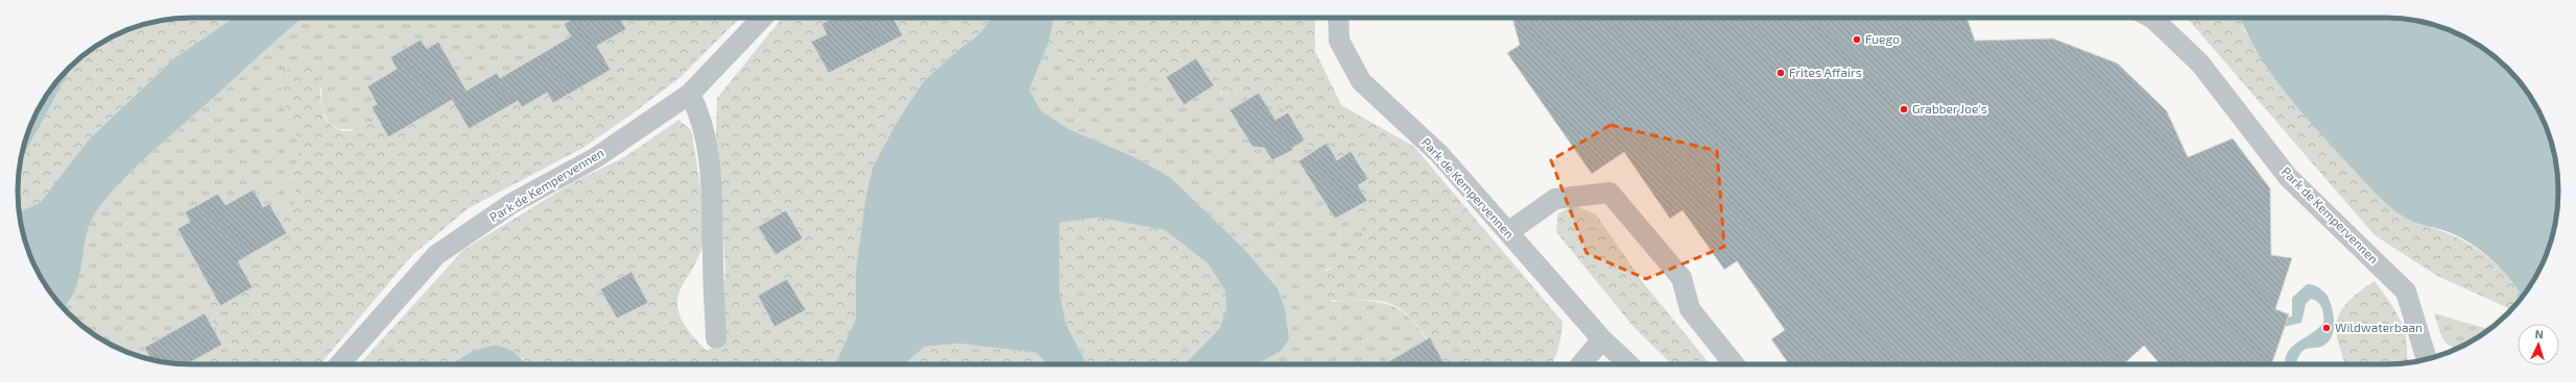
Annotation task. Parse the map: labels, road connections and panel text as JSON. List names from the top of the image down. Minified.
{"streets":{"lane":["Park de Kempervennen"]},"places":["Fuego","Frites Affairs","Grabber Joe's","Wildwaterbaan"],"north":"top"}
